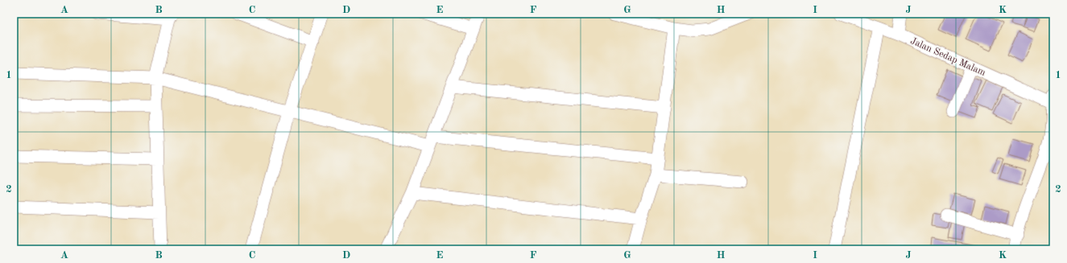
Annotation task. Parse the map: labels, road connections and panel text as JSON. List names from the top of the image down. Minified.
{"streets":{"street":["Jalan Sedap Malam"]},"grid":{"columns":["A","B","C","D","E","F","G","H","I","J","K"],"rows":["1","2"]}}
